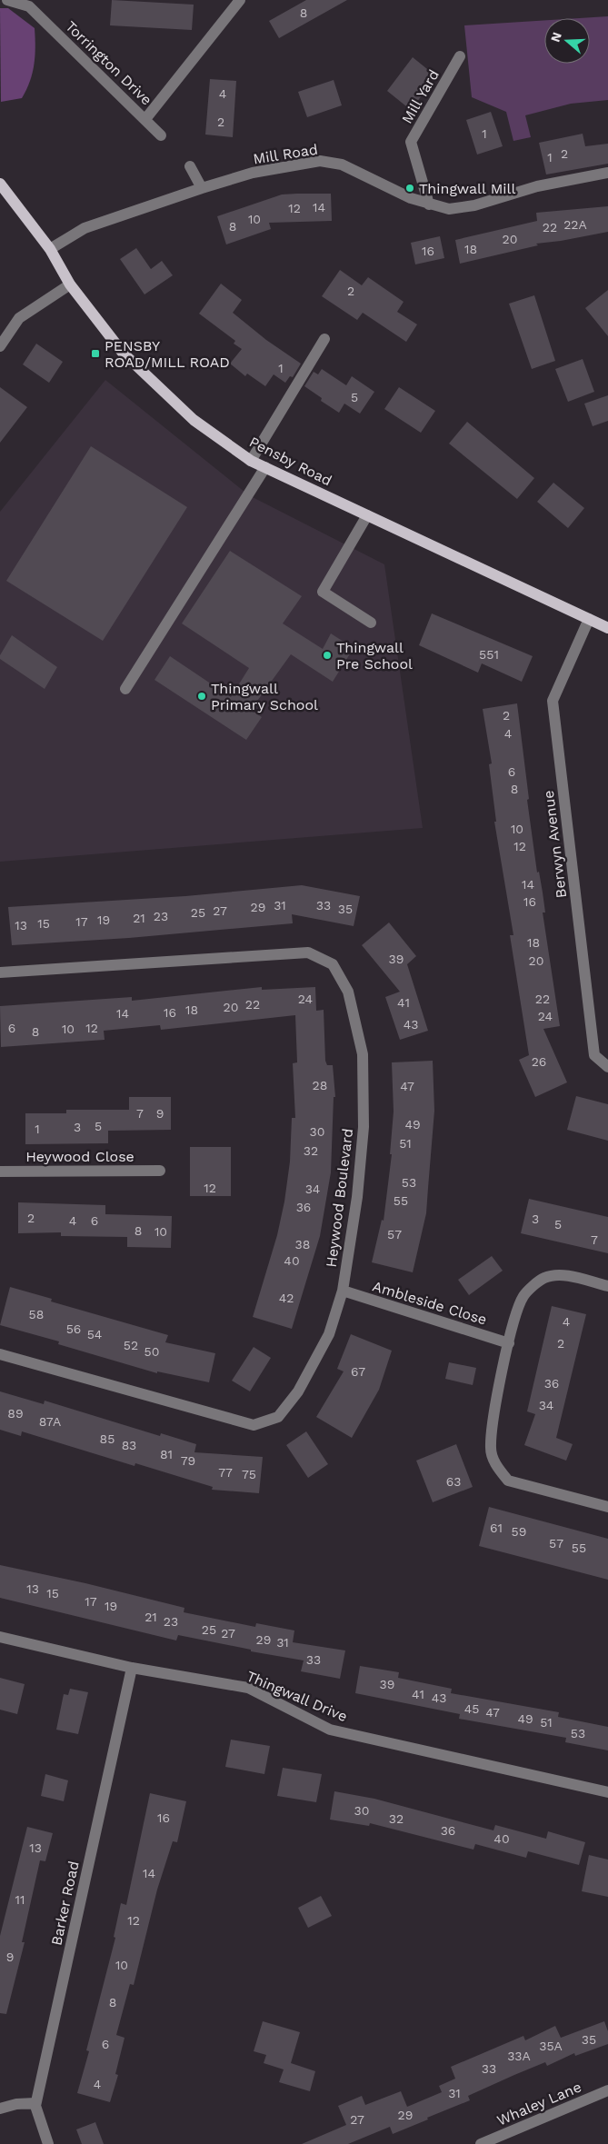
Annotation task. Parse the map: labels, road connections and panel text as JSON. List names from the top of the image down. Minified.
{"streets":{"main road":["Pensby Road"],"street":["Torrington Drive","Mill Yard","Mill Road","Berwyn Avenue","Heywood Close","Heywood Boulevard","Ambleside Close","Thingwall Drive","Barker Road","Whaley Lane"]},"crossings":[["Mill Yard","Mill Road"],["Mill Road","Pensby Road"],["Pensby Road","Berwyn Avenue"],["Heywood Boulevard","Ambleside Close"],["Thingwall Drive","Barker Road"]],"places":{"other":["Thingwall Mill","Thingwall Pre School","Thingwall Primary School"],"transit":["PENSBY ROAD/MILL ROAD"]},"house_numbers":["8","4","2","1","2","1","14","12","10","22A","8","22","20","18","16","2","1","5","551","2","4","6","8","10","12","14","16","31","33","29","35","27","25","23","21","19","17","15","13","18","39","20","24","22","41","22","20","18","16","14","24","43","6","12","10","8","26","28","47","7","9","49","5","3","1","30","51","32","53","12","34","55","36","2","3","4","6","5","8","10","57","7","38","40","42","58","4","56","54","2","52","50","67","36","34","89","87A","85","83","81","79","77","75","63","61","59","57","55","13","15","17","19","21","23","25","27","29","31","33","39","41","43","45","47","49","51","53","30","16","32","36","40","13","14","11","12","9","10","8","35","6","35A","33A","33","4","31","29","27"],"north":"left"}
